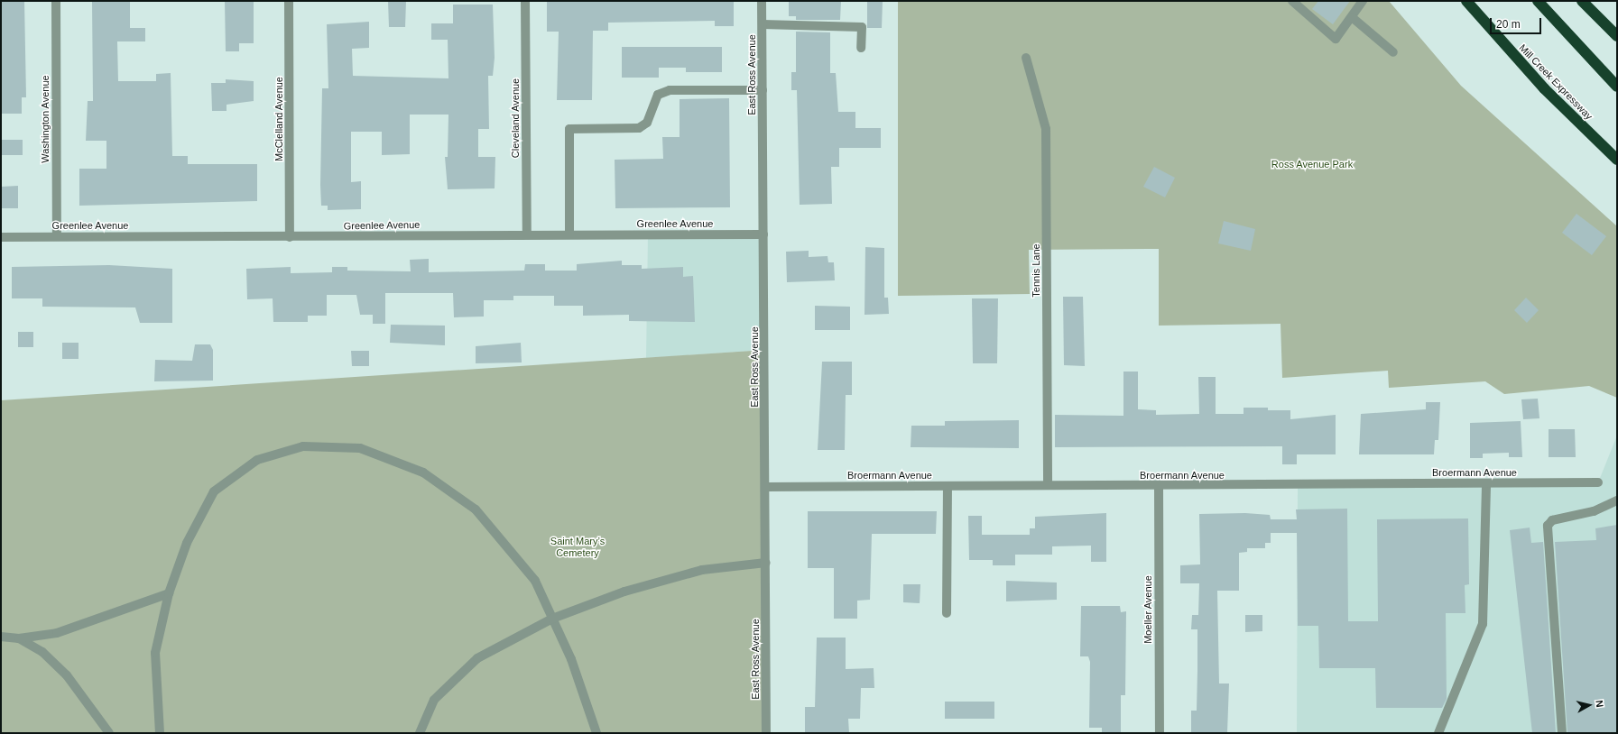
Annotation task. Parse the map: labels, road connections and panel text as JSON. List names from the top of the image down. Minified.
{"streets":{"highway":["Mill Creek Expressway"],"street":["East Ross Avenue","Cleveland Avenue","Washington Avenue","McClelland Avenue","Greenlee Avenue","Tennis Lane","Broermann Avenue","Moeller Avenue"]},"crossings":[["East Ross Avenue","Greenlee Avenue"],["East Ross Avenue","Broermann Avenue"],["Cleveland Avenue","Greenlee Avenue"],["Washington Avenue","Greenlee Avenue"],["McClelland Avenue","Greenlee Avenue"],["Tennis Lane","Broermann Avenue"],["Broermann Avenue","Moeller Avenue"]],"parks":["Ross Avenue Park","Saint Mary’s Cemetery"],"scale_bar":"20 m","north":"right"}
